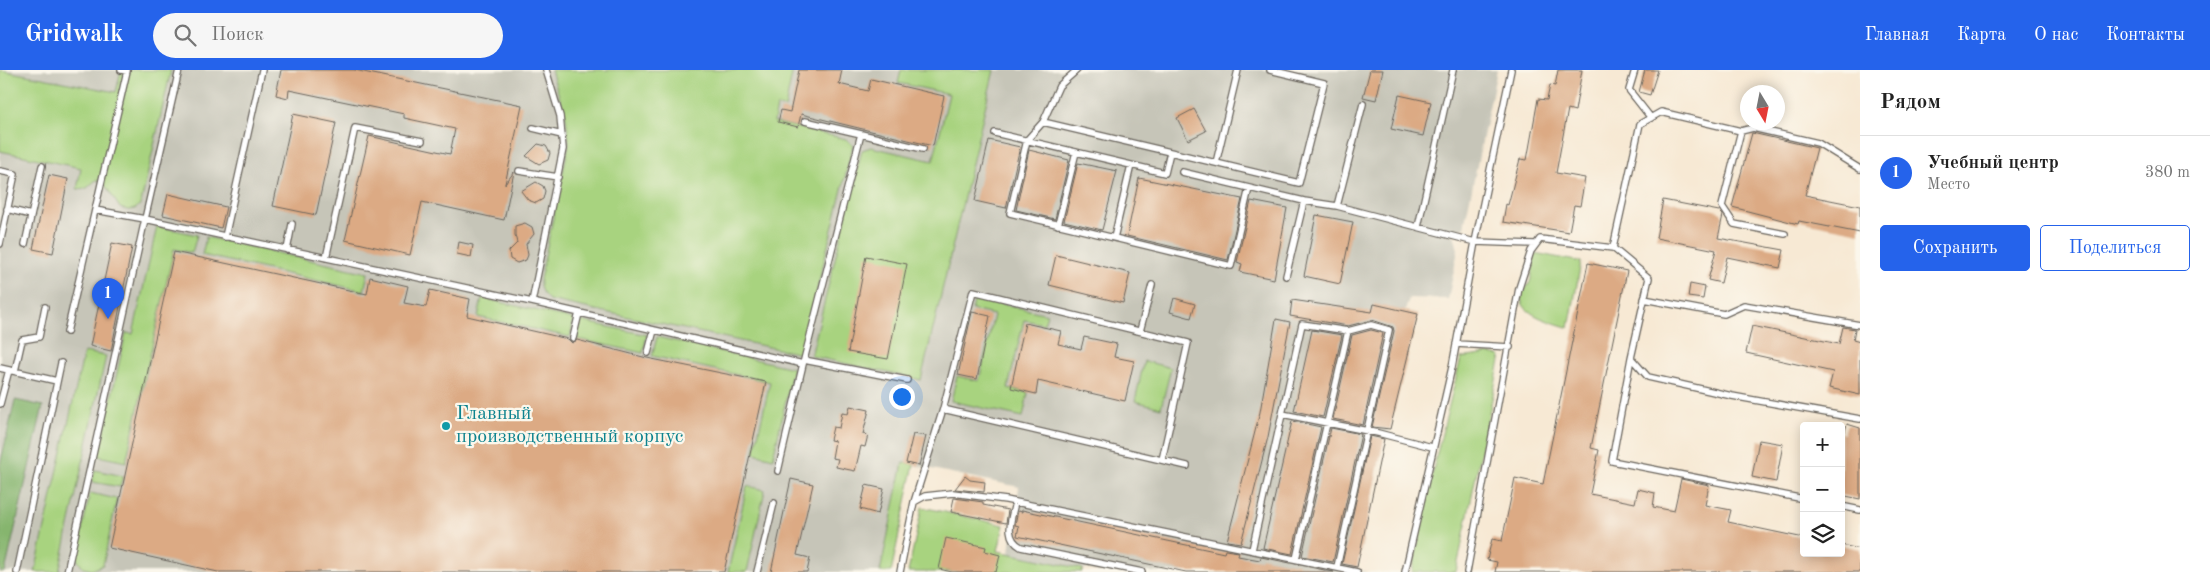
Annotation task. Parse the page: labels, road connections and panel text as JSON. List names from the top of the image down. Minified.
{"places":["Главный производственный корпус"],"north":"bottom","page":{"header":"Gridwalk","search":"Поиск","nav":["Главная","Карта","О нас","Контакты"],"heading":"Рядом","list":[{"mark":"1","name":"Учебный центр","note":"Место","value":"380 m"}],"buttons":["Сохранить","Поделиться"],"pins":"1","map_buttons":["+","−"]}}
